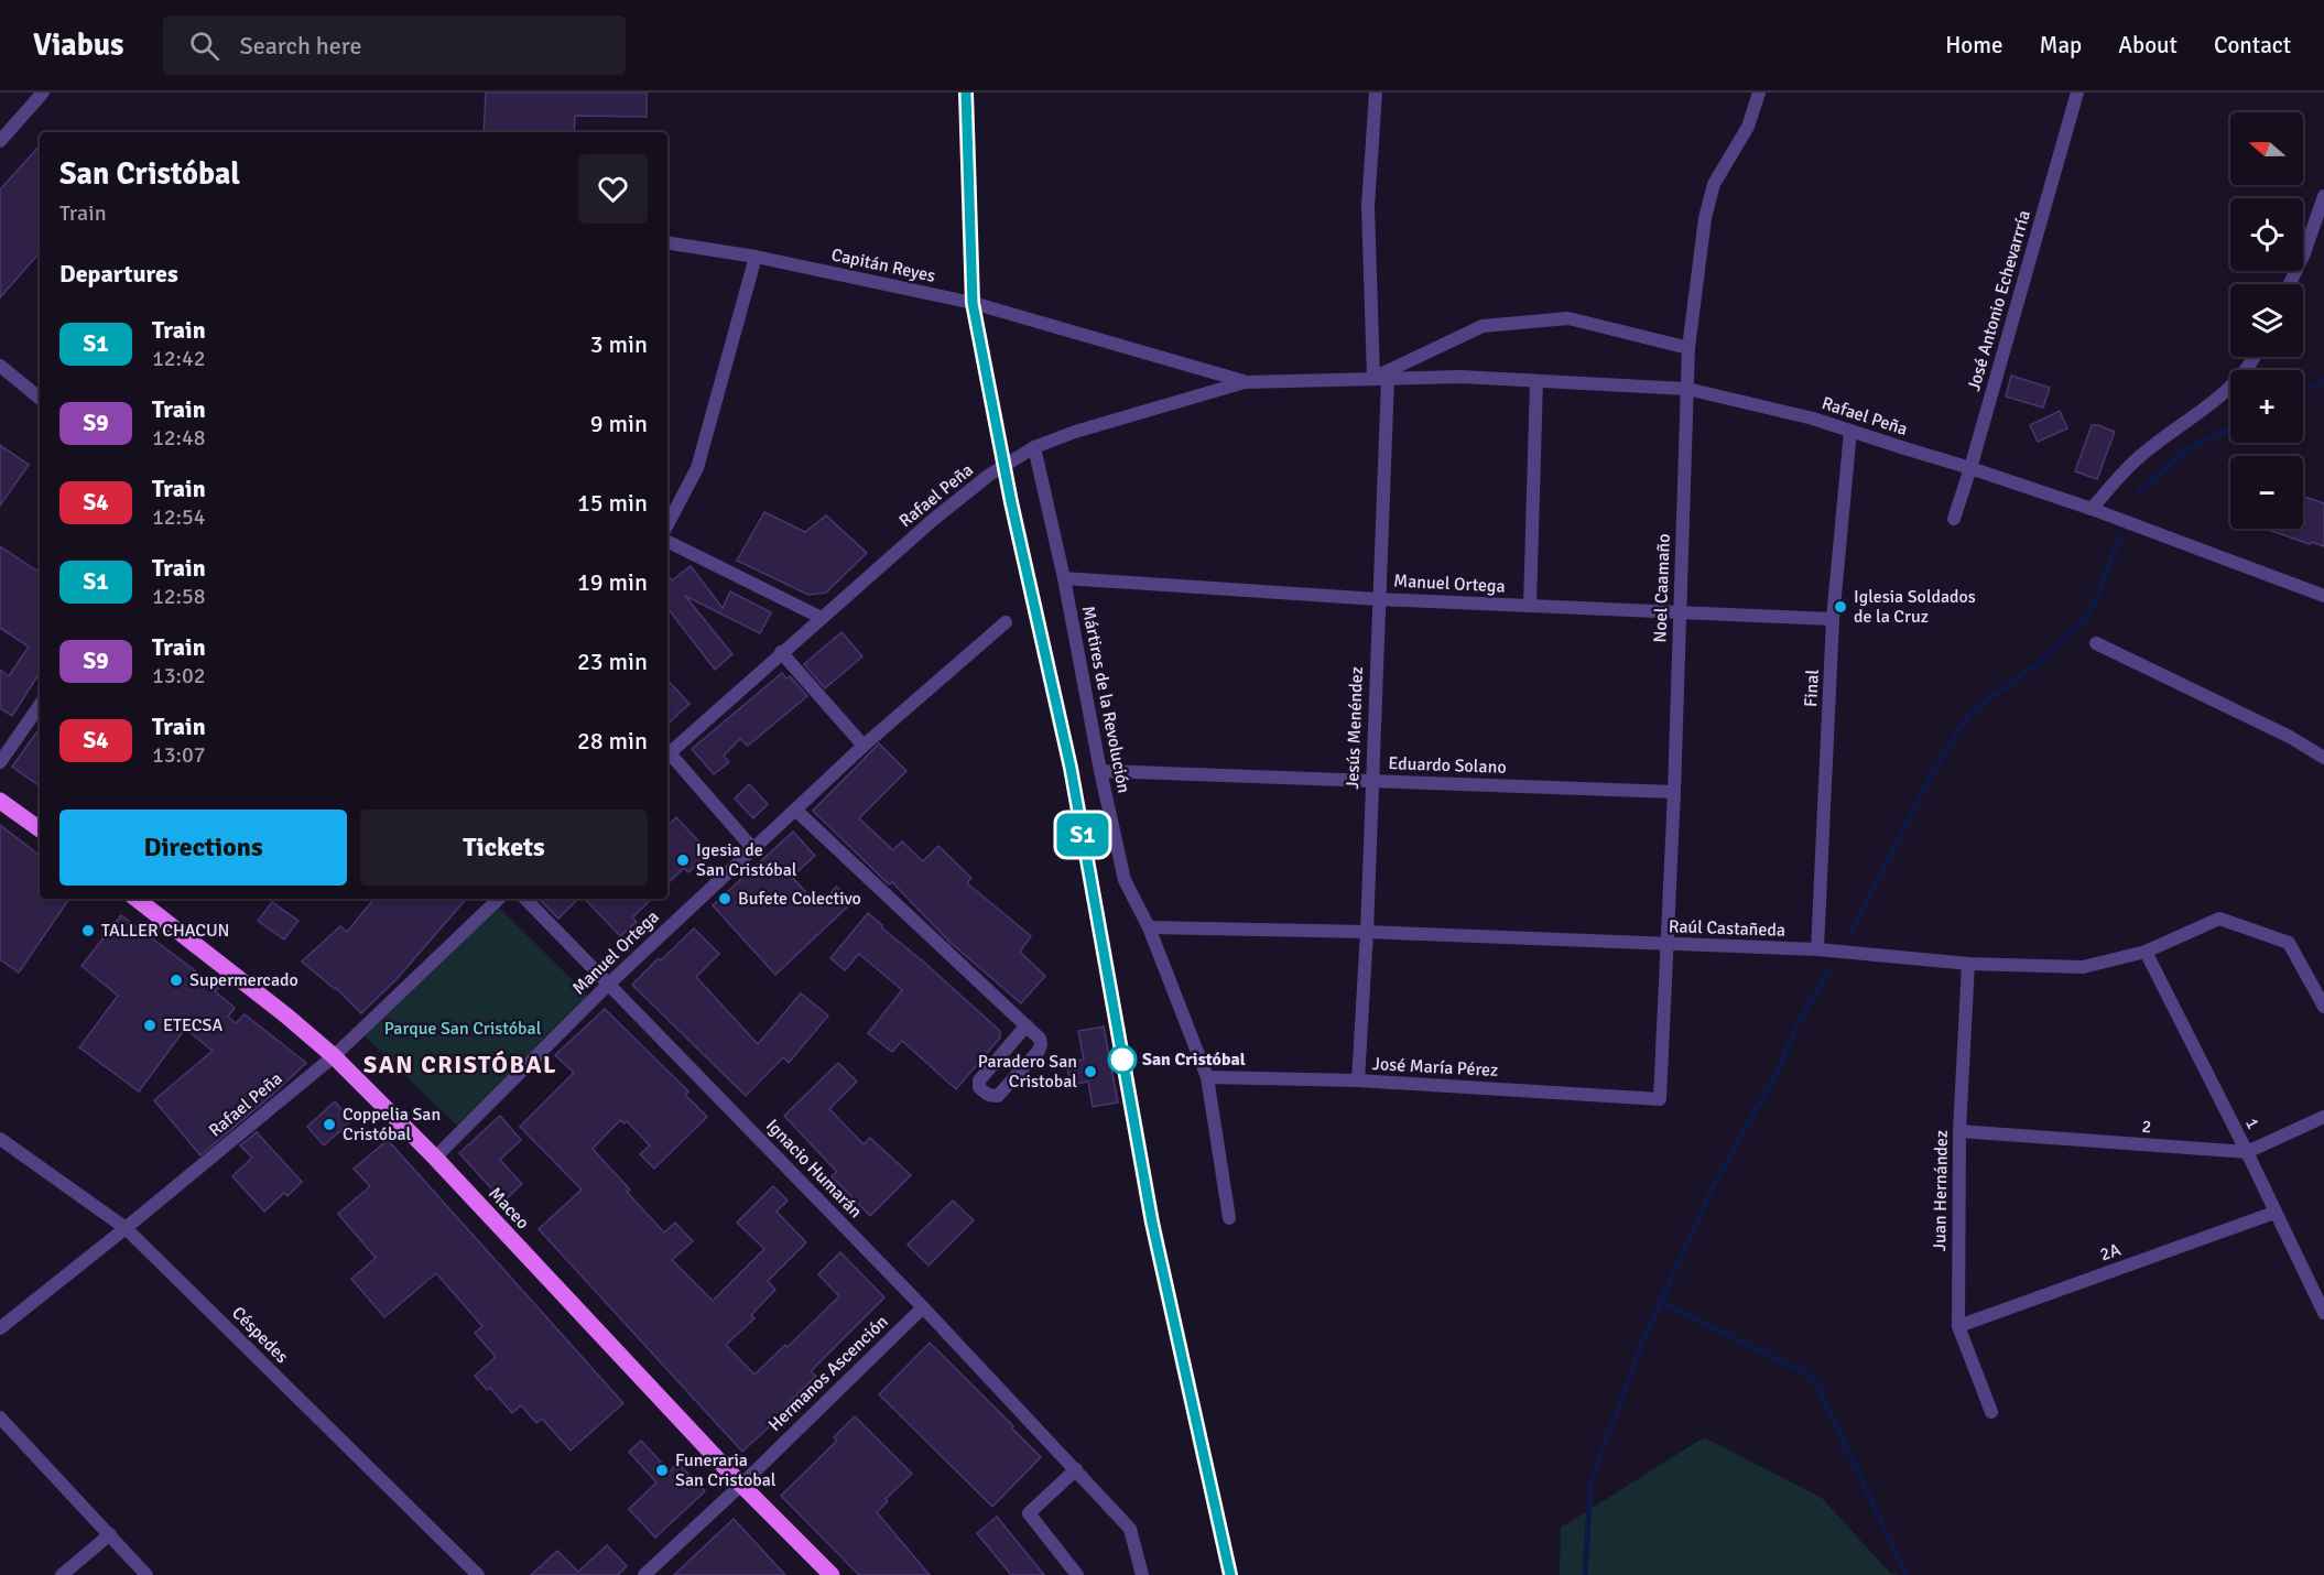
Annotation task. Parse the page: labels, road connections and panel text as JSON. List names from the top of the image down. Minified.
{"streets":{"main road":["Maceo"],"street":["Capitán Reyes","José Antonio Echevarrría","Rafael Peña","Manuel Ortega","Noel Caamaño","Final","Mártires de la Revolución","Jesús Menéndez","Eduardo Solano","Raúl Castañeda","José María Pérez","1","2","Ignacio Humarán","Juan Hernández","2A","Céspedes","Hermanos Ascención"]},"crossings":[["Capitán Reyes","Rafael Peña"],["José Antonio Echevarrría","Rafael Peña"],["Rafael Peña","Noel Caamaño"],["Rafael Peña","Final"],["Rafael Peña","Mártires de la Revolución"],["Rafael Peña","Jesús Menéndez"],["Rafael Peña","Maceo"],["Rafael Peña","Céspedes"],["Manuel Ortega","Noel Caamaño"],["Manuel Ortega","Final"],["Manuel Ortega","Mártires de la Revolución"],["Manuel Ortega","Jesús Menéndez"],["Manuel Ortega","Ignacio Humarán"],["Manuel Ortega","Maceo"],["Noel Caamaño","Eduardo Solano"],["Noel Caamaño","Raúl Castañeda"],["Noel Caamaño","José María Pérez"],["Final","Raúl Castañeda"],["Mártires de la Revolución","Eduardo Solano"],["Mártires de la Revolución","Raúl Castañeda"],["Mártires de la Revolución","José María Pérez"],["Jesús Menéndez","Eduardo Solano"],["Jesús Menéndez","Raúl Castañeda"],["Jesús Menéndez","José María Pérez"],["Raúl Castañeda","1"],["Raúl Castañeda","Juan Hernández"],["1","2"],["1","2A"],["2","Juan Hernández"],["Ignacio Humarán","Hermanos Ascención"],["Juan Hernández","2A"],["Maceo","Hermanos Ascención"]],"districts":["SAN CRISTÓBAL"],"parks":["Parque San Cristóbal"],"places":["Iglesia Soldados de la Cruz","Igesia de San Cristóbal","Bufete Colectivo","TALLER CHACUN","Supermercado","ETECSA","San Cristóbal","Paradero San Cristobal","Coppelia San Cristóbal","Funeraria San Cristobal"],"north":"left","page":{"header":"Viabus","search":"Search here","nav":["Home","Map","About","Contact"],"on_map":"S1","map_buttons":["+","−"],"heading":[["San Cristóbal","Train"],"Departures"],"list":[{"mark":"S1","name":"Train","note":"12:42","value":"3 min"},{"mark":"S9","name":"Train","note":"12:48","value":"9 min"},{"mark":"S4","name":"Train","note":"12:54","value":"15 min"},{"mark":"S1","name":"Train","note":"12:58","value":"19 min"},{"mark":"S9","name":"Train","note":"13:02","value":"23 min"},{"mark":"S4","name":"Train","note":"13:07","value":"28 min"}],"buttons":["Directions","Tickets"]}}
